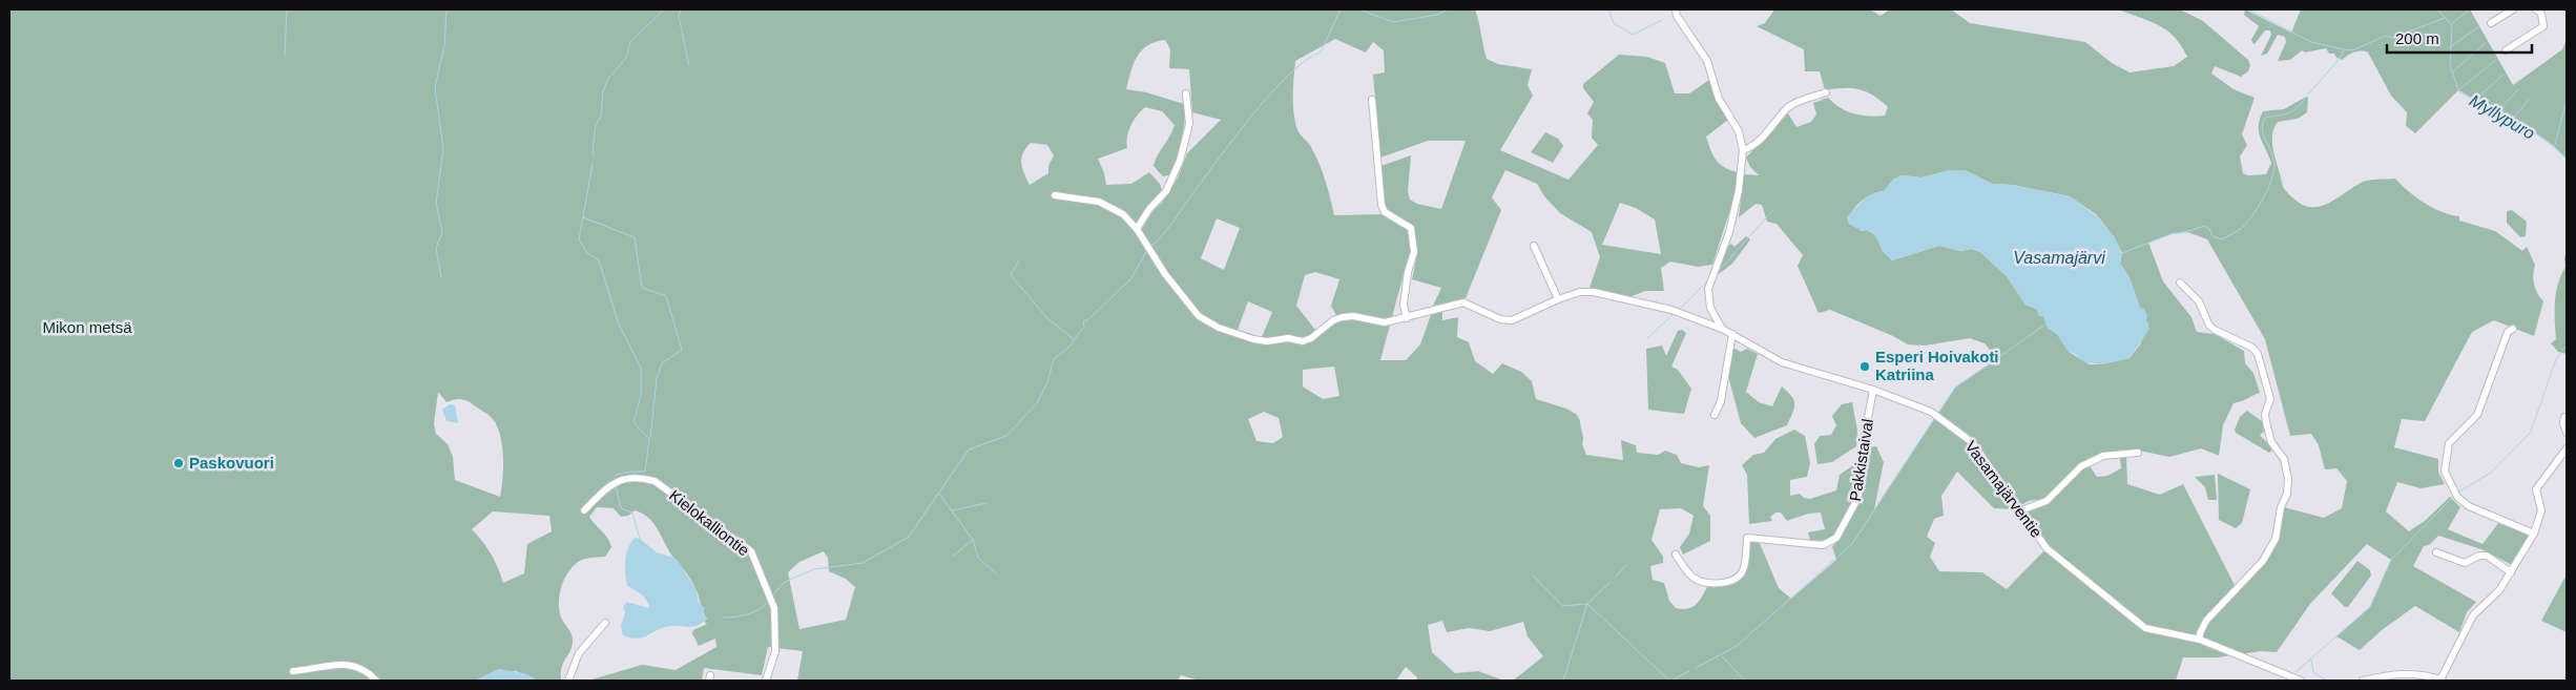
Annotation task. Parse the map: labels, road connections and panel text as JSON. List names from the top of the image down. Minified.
{"streets":{"street":["Pakkistaival","Vasamajärventie","Kielokalliontie"]},"crossings":[["Pakkistaival","Vasamajärventie"]],"water":["Myllypuro","Vasamajärvi"],"parks":["Mikon metsä"],"places":["Esperi Hoivakoti Katriina","Paskovuori"],"scale_bar":"200 m"}
